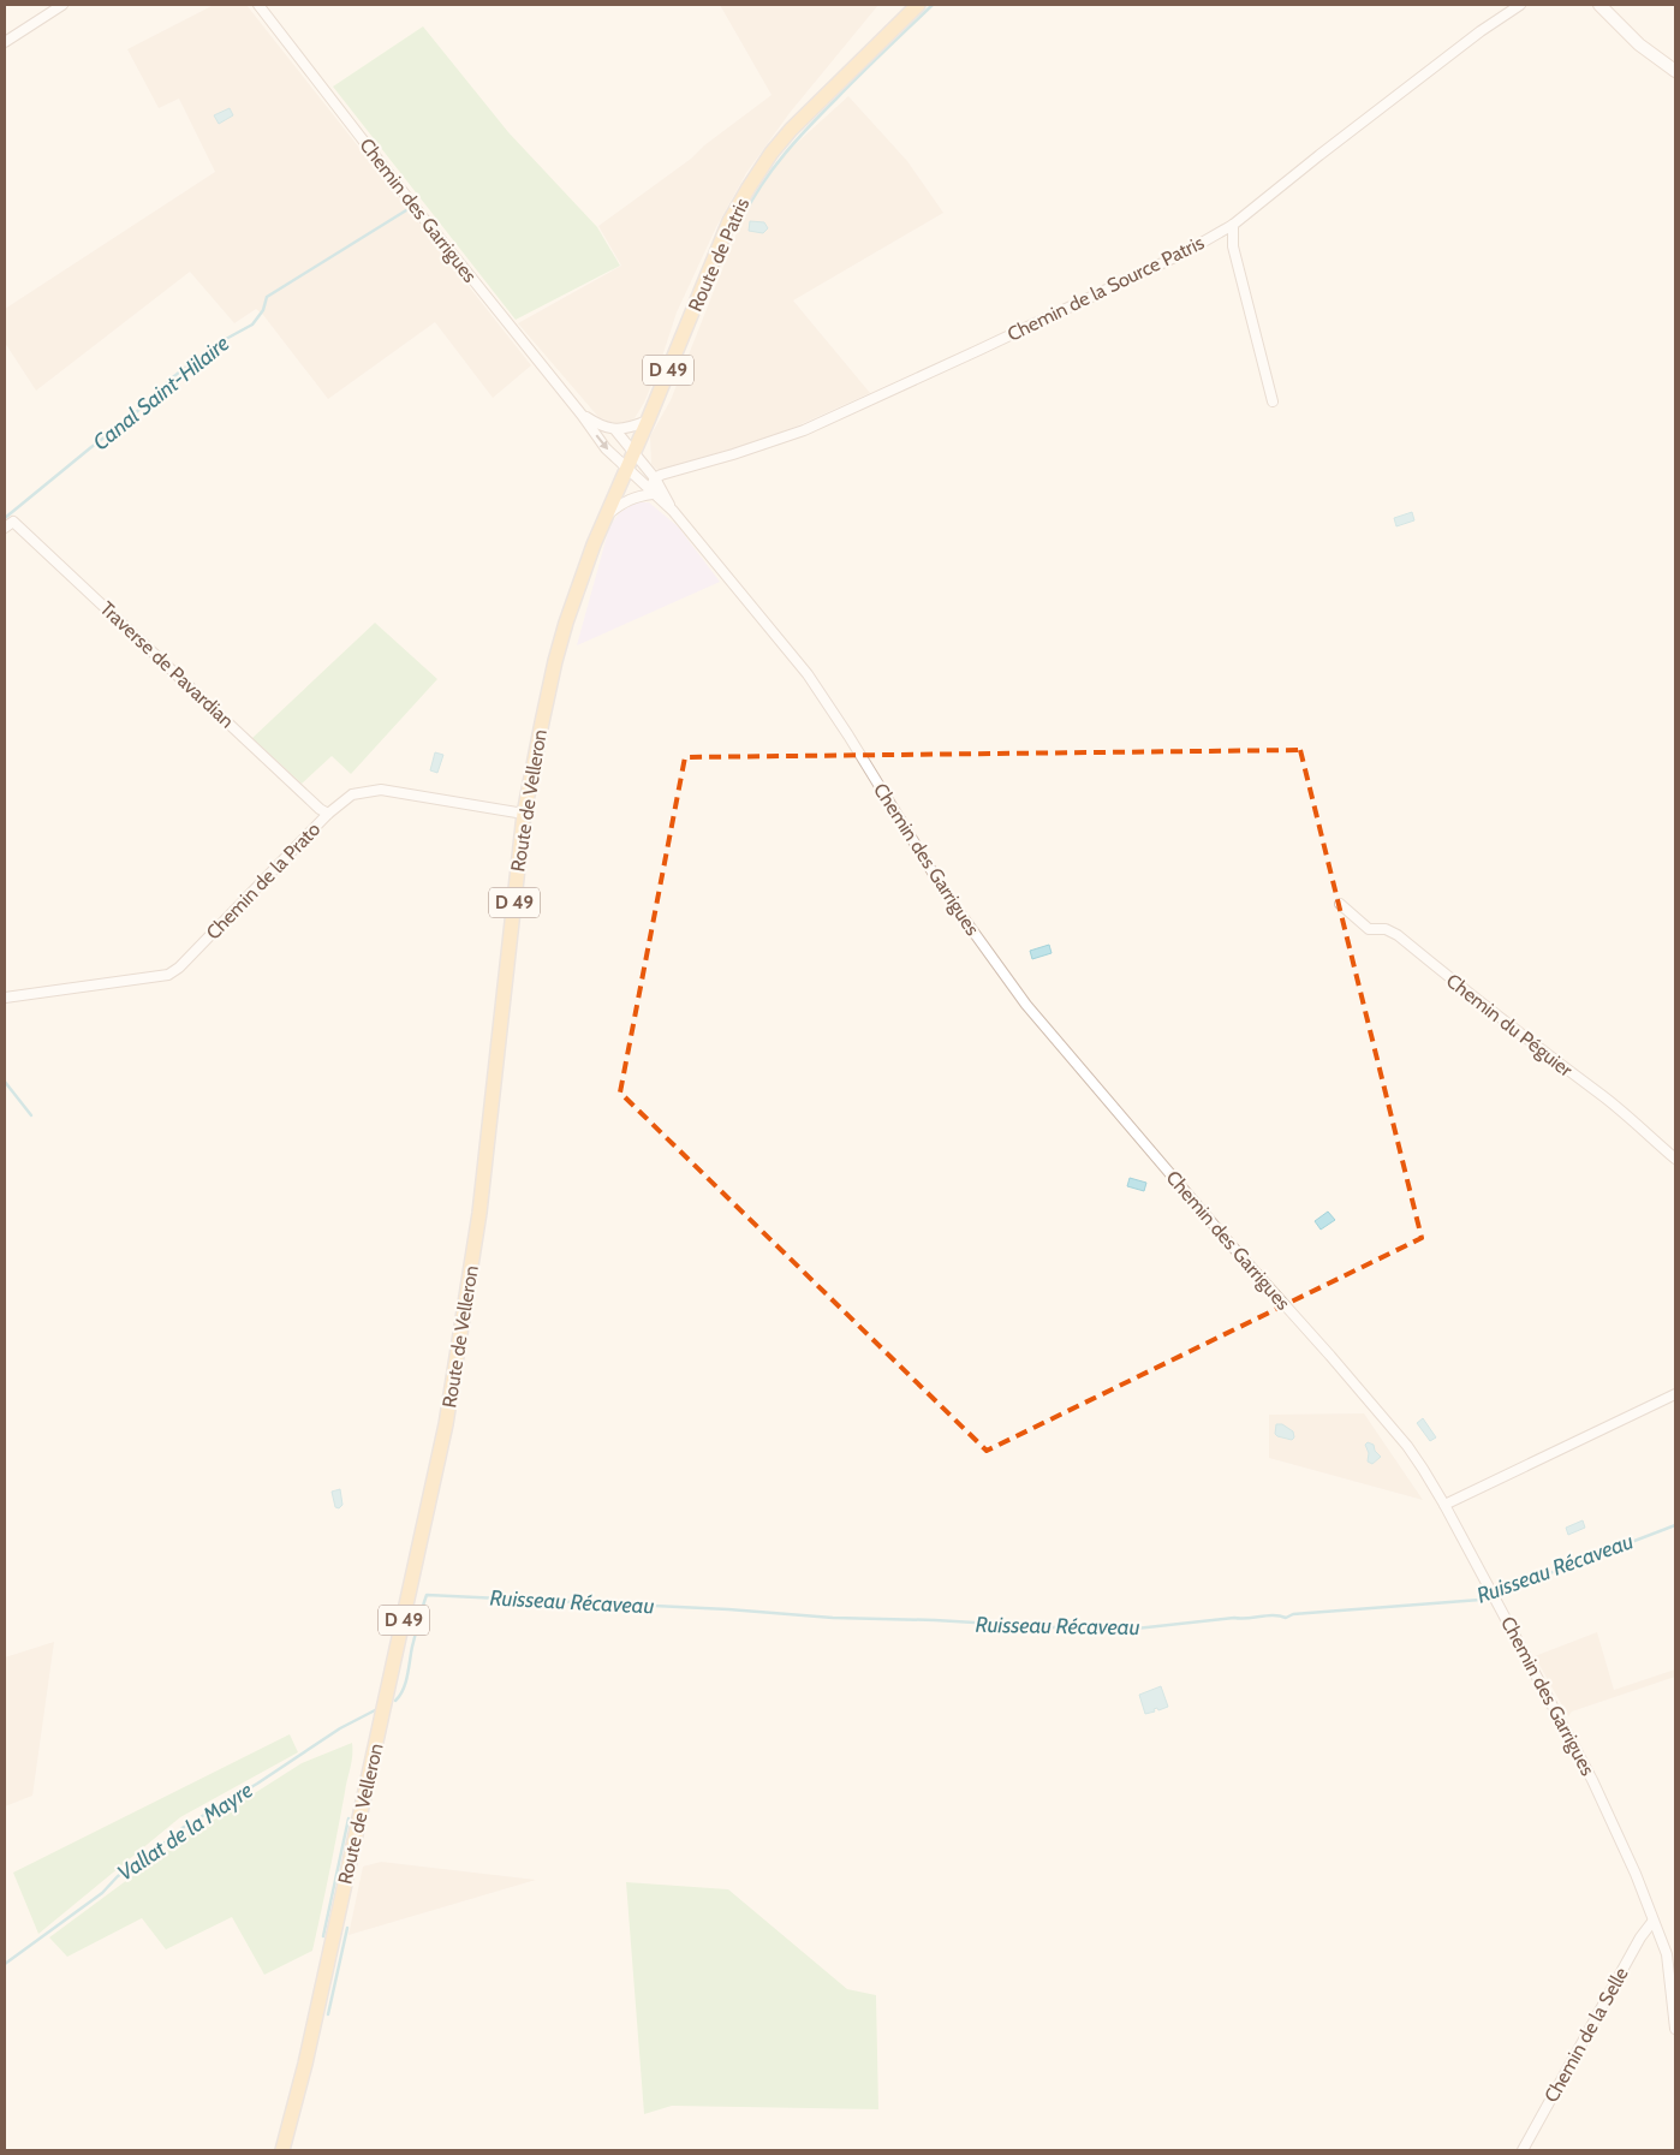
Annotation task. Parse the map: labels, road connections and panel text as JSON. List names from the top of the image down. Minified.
{"streets":{"main road":["Route de Patris","D 49","Route de Velleron"],"street":["Chemin des Garrigues","Chemin de la Source Patris","Traverse de Pavardian","Chemin de la Prato","Chemin du Péguier","Chemin de la Selle"]},"crossings":[["Chemin des Garrigues","Route de Patris"],["Chemin des Garrigues","Chemin de la Source Patris"],["Chemin des Garrigues","Chemin de la Selle"],["Route de Patris","Route de Velleron"],["Traverse de Pavardian","Chemin de la Prato"],["Route de Velleron","Chemin de la Prato"]],"water":["Canal Saint-Hilaire","Ruisseau Récaveau","Vallat de la Mayre"]}
